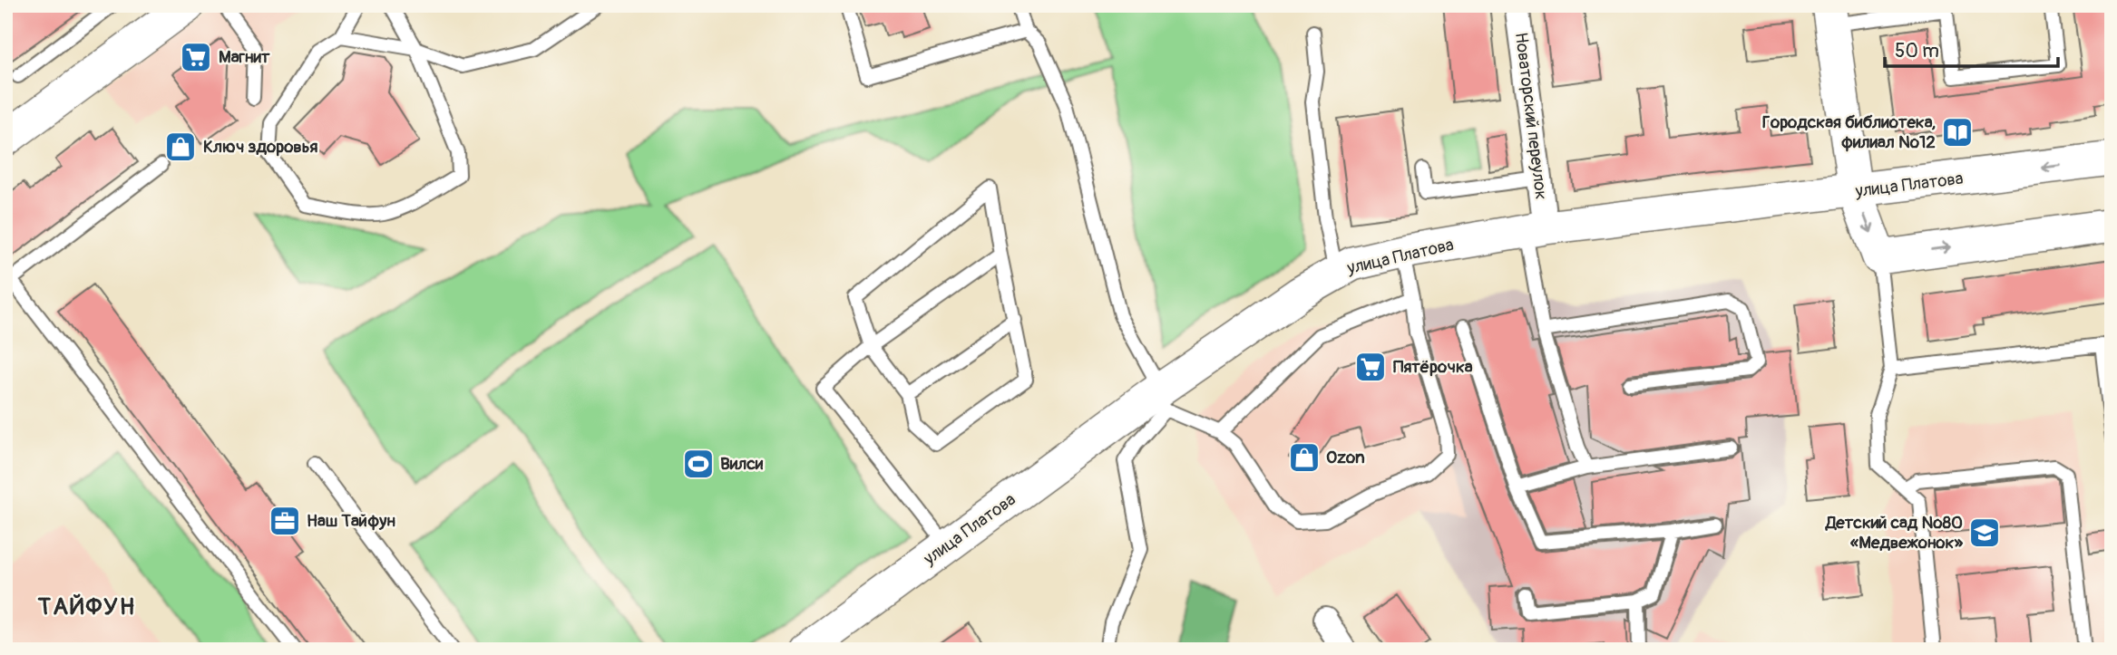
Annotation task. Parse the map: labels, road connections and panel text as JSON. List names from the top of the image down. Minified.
{"streets":{"street":["Новаторский переулок","улица Платова"]},"crossings":[["Новаторский переулок","улица Платова"]],"districts":["ТАЙФУН"],"places":{"supermarket":["Магнит","Пятёрочка"],"library":["Городская библиотека, филиал №12"],"shop":["Ключ здоровья","Ozon"],"sports":["Вилси"],"office":["Наш Тайфун"],"school or university":["Детский сад №80 «Медвежонок»"]},"scale_bar":"50 m"}
